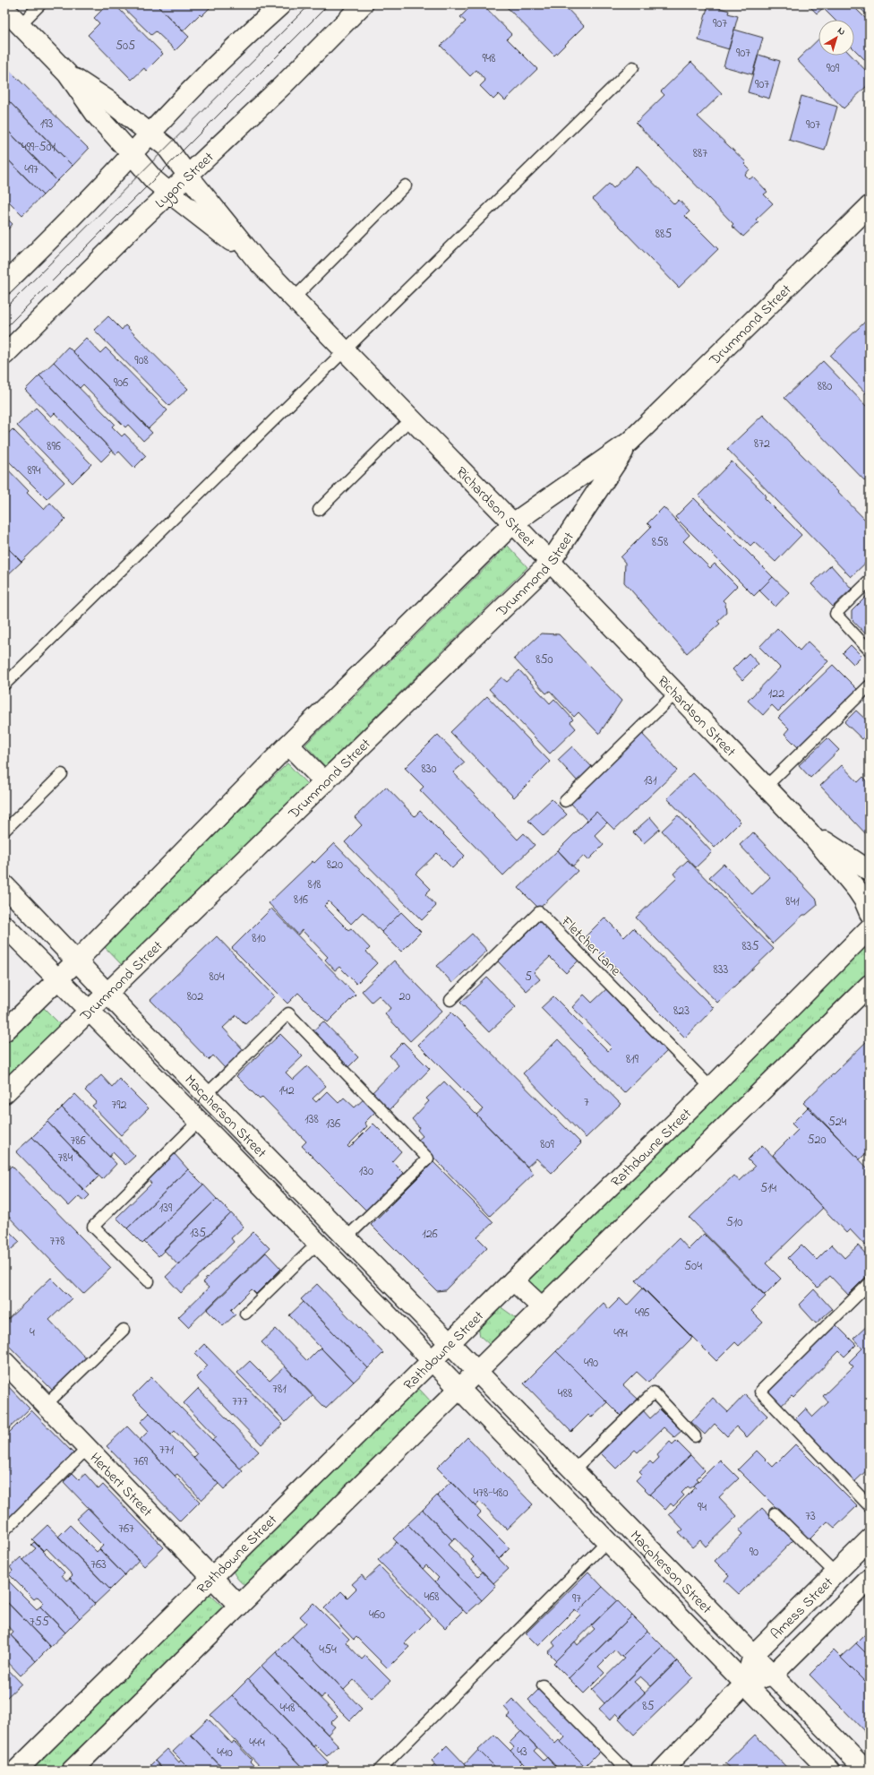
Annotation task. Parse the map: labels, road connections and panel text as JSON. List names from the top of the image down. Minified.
{"streets":{"street":["Lygon Street","Drummond Street","Richardson Street","Macpherson Street","Rathdowne Street","Herbert Street","Amess Street"],"lane":["Fletcher Lane"]},"crossings":[["Lygon Street","Richardson Street"],["Drummond Street","Richardson Street"],["Drummond Street","Macpherson Street"],["Fletcher Lane","Rathdowne Street"],["Macpherson Street","Rathdowne Street"],["Macpherson Street","Amess Street"],["Rathdowne Street","Herbert Street"]],"house_numbers":["907","505","907","948","909","907","193","907","499-501","887","497","885","908","906","880","872","896","894","858","850","122","830","131","820","818","816","841","810","835","833","804","5","802","20","823","819","142","7","792","138","524","136","520","786","809","784","130","514","139","510","135","126","778","504","496","4","494","490","781","488","777","771","769","478-480","94","73","767","90","763","468","97","460","755","454","85","448","444","43","440"],"north":"top right"}
